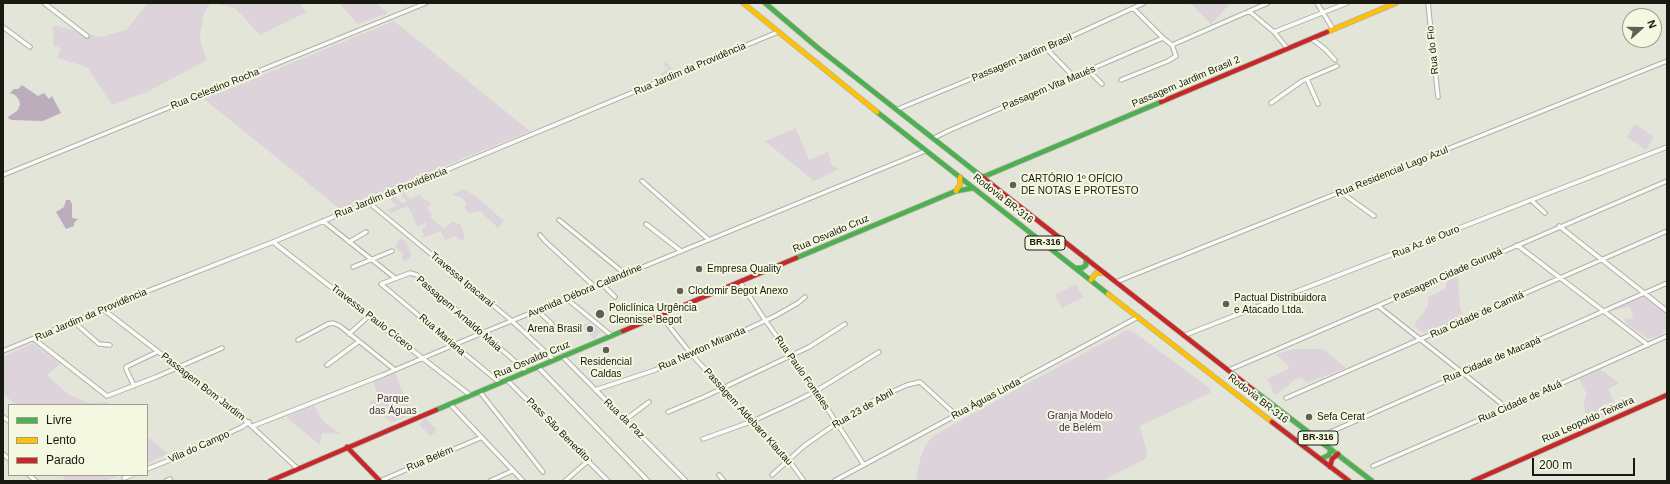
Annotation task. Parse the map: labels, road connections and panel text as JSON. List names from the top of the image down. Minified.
{"streets":{"main road":["Passagem Jardim Brasil 2","Rodovia BR-316","Rua Osvaldo Cruz","BR-316","Rua Leopoldo Teixeira"],"street":["Rua do Fio","Passagem Jardim Brasil","Rua Jardim da Providência","Passagem Vita Maués","Rua Celestino Rocha","Rua Residencial Lago Azul","Rua Az de Ouro","Passagem Cidade Gurupá","Travessa Ipacaraí","Avenida Débora Calandrine","Passagem Arnaldo Maia","Rua Cidade de Camitá","Travessa Paulo Cícero","Rua Mariana","Rua Newton Miranda","Rua Cidade de Macapá","Rua Paulo Fonteles","Passagem Bom Jardim","Rua Águas Linda","Rua Cidade de Afuá","Rua 23 de Abril","Passagem Aldebaro Klautau","Rua da Paz","Pass São Benedito","Vila do Campo","Rua Belém"]},"crossings":[["Passagem Jardim Brasil","Rodovia BR-316"],["Rua Jardim da Providência","Rodovia BR-316"],["Rua Jardim da Providência","Travessa Ipacaraí"],["Rua Jardim da Providência","Travessa Paulo Cícero"],["Rua Jardim da Providência","Passagem Bom Jardim"],["Passagem Jardim Brasil 2","Rodovia BR-316"],["Passagem Vita Maués","Rodovia BR-316"],["Rua Residencial Lago Azul","Rodovia BR-316"],["Rodovia BR-316","Rua Osvaldo Cruz"],["Rodovia BR-316","Rua Az de Ouro"],["Rodovia BR-316","BR-316"],["Rodovia BR-316","Passagem Cidade Gurupá"],["Rodovia BR-316","Avenida Débora Calandrine"],["Rodovia BR-316","Rua Cidade de Macapá"],["Rodovia BR-316","Rua Águas Linda"],["Rua Osvaldo Cruz","Travessa Ipacaraí"],["Rua Osvaldo Cruz","Passagem Arnaldo Maia"],["Rua Osvaldo Cruz","Travessa Paulo Cícero"],["Rua Osvaldo Cruz","Rua Mariana"],["Rua Osvaldo Cruz","Rua Paulo Fonteles"],["Rua Osvaldo Cruz","Passagem Bom Jardim"],["Rua Osvaldo Cruz","Passagem Aldebaro Klautau"],["Rua Osvaldo Cruz","Rua da Paz"],["Rua Osvaldo Cruz","Pass São Benedito"],["BR-316","Rua Cidade de Macapá"],["Travessa Ipacaraí","Avenida Débora Calandrine"],["Avenida Débora Calandrine","Passagem Arnaldo Maia"],["Avenida Débora Calandrine","Travessa Paulo Cícero"],["Avenida Débora Calandrine","Rua Mariana"],["Avenida Débora Calandrine","Passagem Bom Jardim"],["Passagem Arnaldo Maia","Rua Mariana"],["Rua Newton Miranda","Rua Paulo Fonteles"],["Rua Newton Miranda","Passagem Aldebaro Klautau"],["Rua Newton Miranda","Rua da Paz"],["Rua Paulo Fonteles","Rua Águas Linda"],["Rua Paulo Fonteles","Rua 23 de Abril"],["Passagem Bom Jardim","Vila do Campo"],["Rua Águas Linda","Rua 23 de Abril"],["Rua 23 de Abril","Passagem Aldebaro Klautau"]],"parks":["Parque das Águas","Granja Modelo de Belém"],"places":["CARTÓRIO 1º OFÍCIO DE NOTAS E PROTESTO","Empresa Quality","Clodomir Begot Anexo","Pactual Distribuidora e Atacado Ltda.","Policlínica Urgência Cleonisse Begot","Arena Brasil","Residencial Caldas","Sefa Cerat"],"legend":["Livre","Lento","Parado"],"scale_bar":"200 m","north":"right"}
